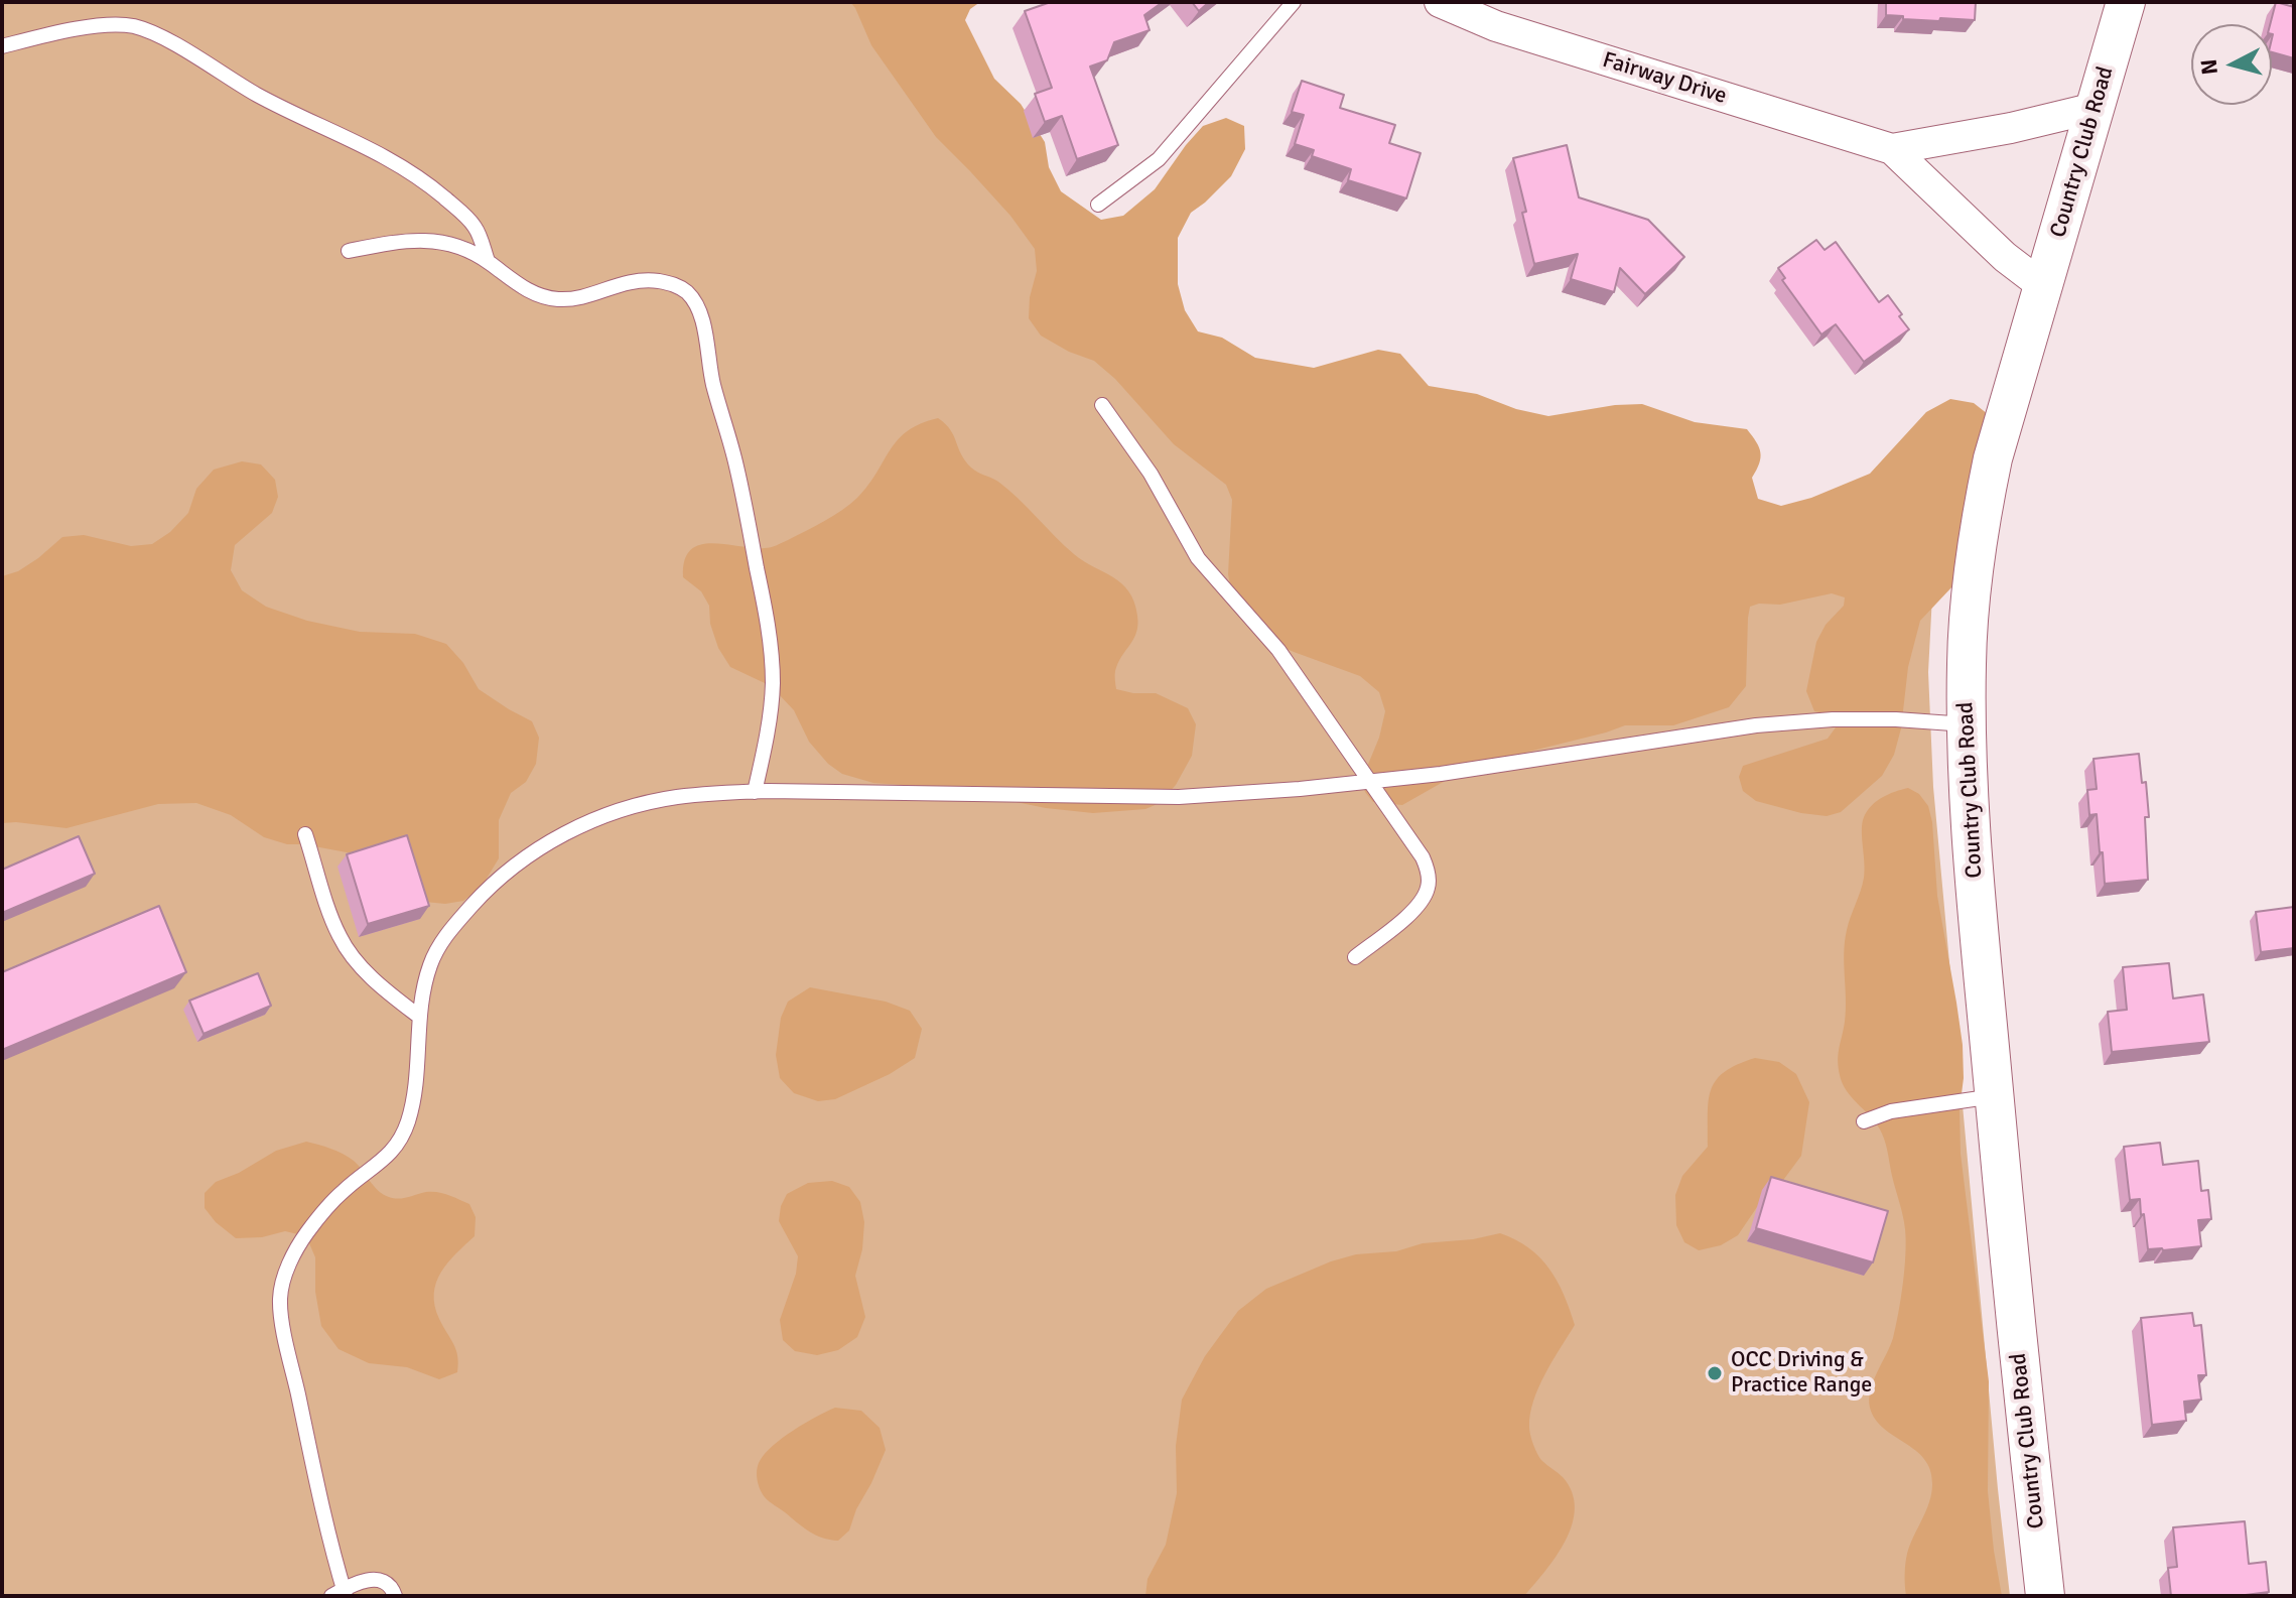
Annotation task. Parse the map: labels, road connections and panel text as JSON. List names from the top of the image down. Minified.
{"streets":{"street":["Fairway Drive","Country Club Road"]},"crossings":[["Fairway Drive","Country Club Road"]],"places":["OCC Driving & Practice Range"],"north":"left"}
